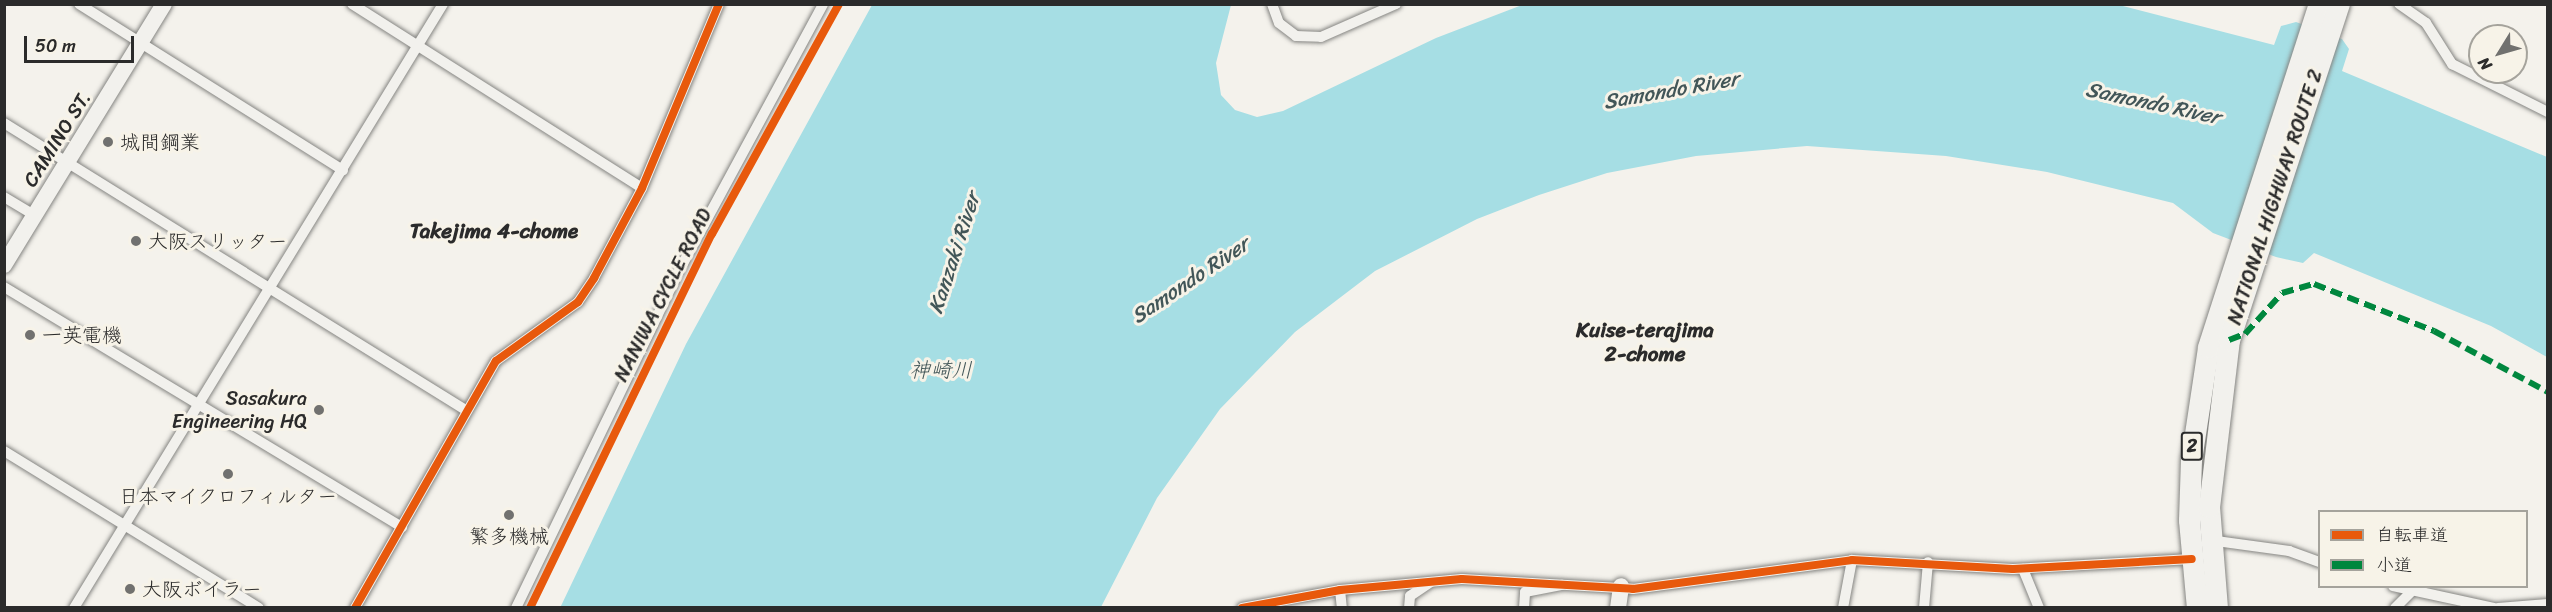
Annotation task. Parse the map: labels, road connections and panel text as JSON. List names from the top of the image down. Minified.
{"streets":{"highway":["NATIONAL HIGHWAY ROUTE 2","2"],"street":["CAMINO ST."],"cycle path":["NANIWA CYCLE ROAD"]},"districts":["Takejima 4-chome","Kuise-terajima 2-chome"],"water":["Samondo River","Kanzaki River","神崎川"],"places":["城間鋼業","大阪スリッター","一英電機","Sasakura Engineering HQ","日本マイクロフィルター","繁多機械","大阪ボイラー"],"legend":["自転車道","小道"],"scale_bar":"50 m","north":"bottom left"}
